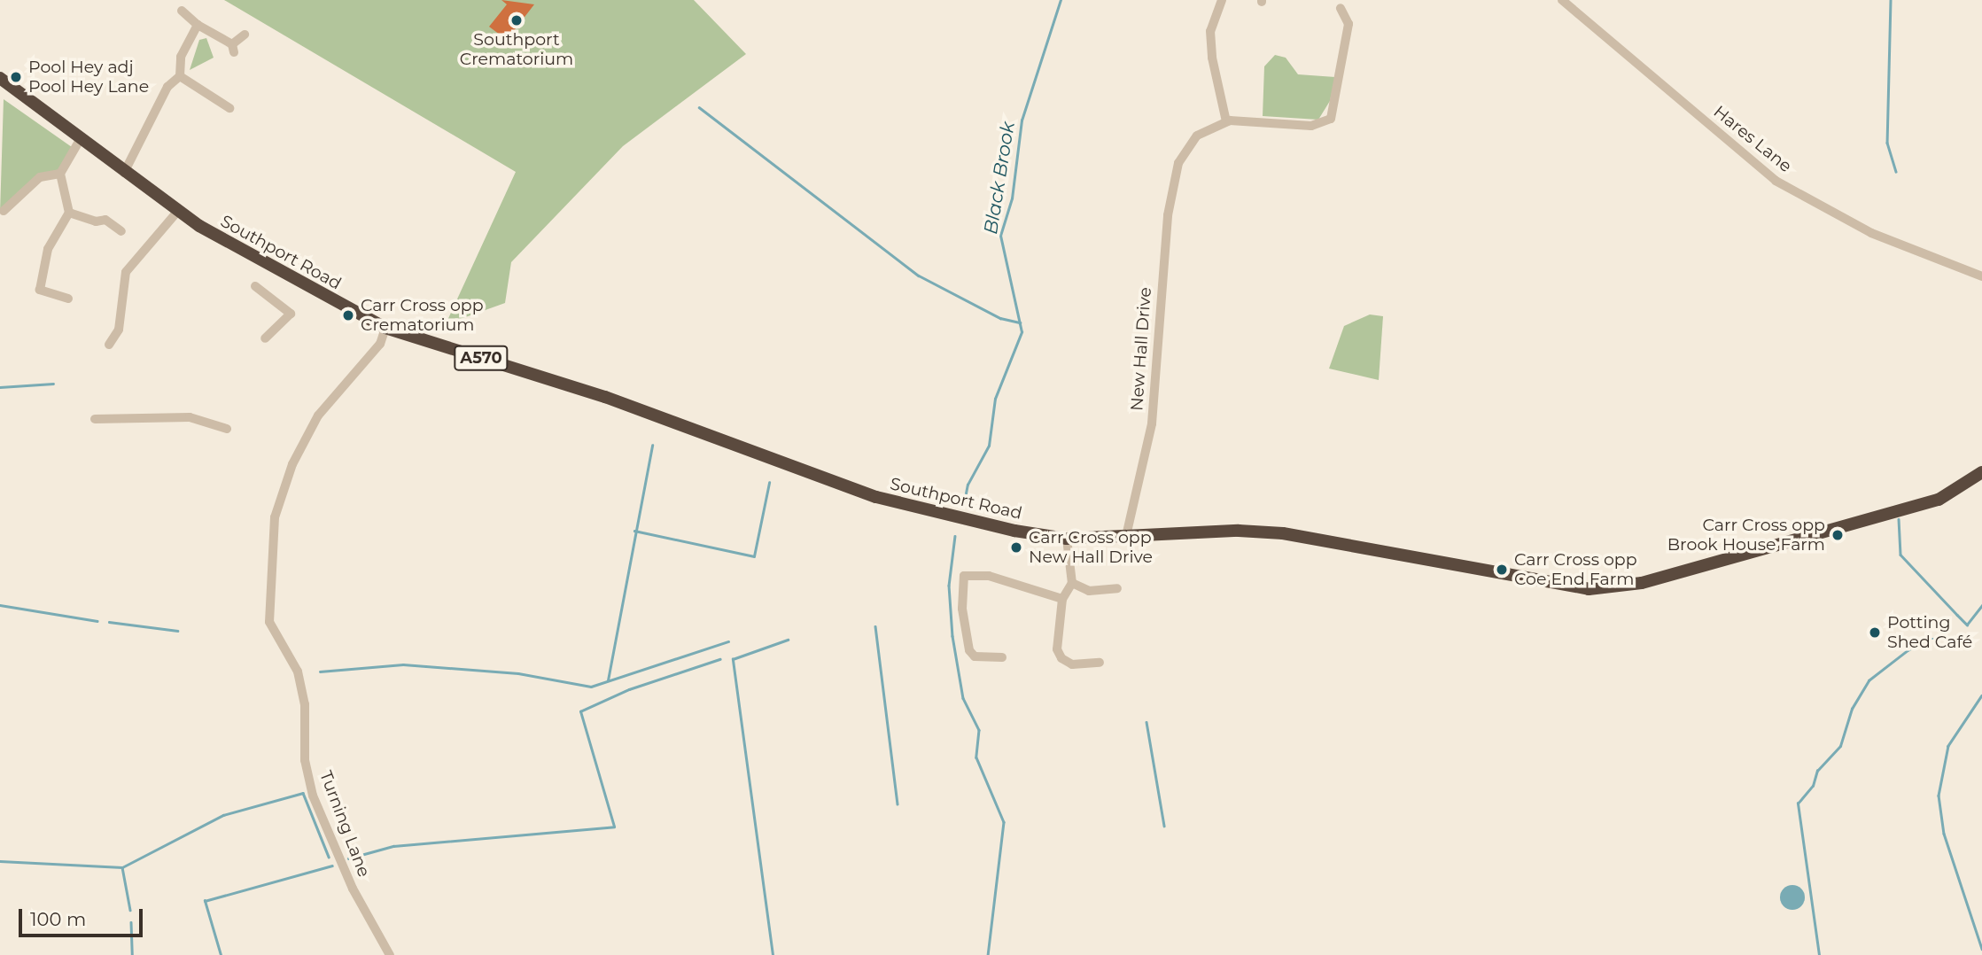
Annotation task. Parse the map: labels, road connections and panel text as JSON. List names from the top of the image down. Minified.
{"streets":{"highway":["Southport Road","A570"],"street":["Hares Lane","New Hall Drive","Turning Lane"]},"crossings":[["Southport Road","New Hall Drive"],["Southport Road","Turning Lane"]],"water":["Black Brook"],"places":["Southport Crematorium","Pool Hey adj Pool Hey Lane","Carr Cross opp Crematorium","Carr Cross opp Brook House Farm","Carr Cross opp New Hall Drive","Carr Cross opp Coe End Farm","Potting Shed Café"],"scale_bar":"100 m"}
